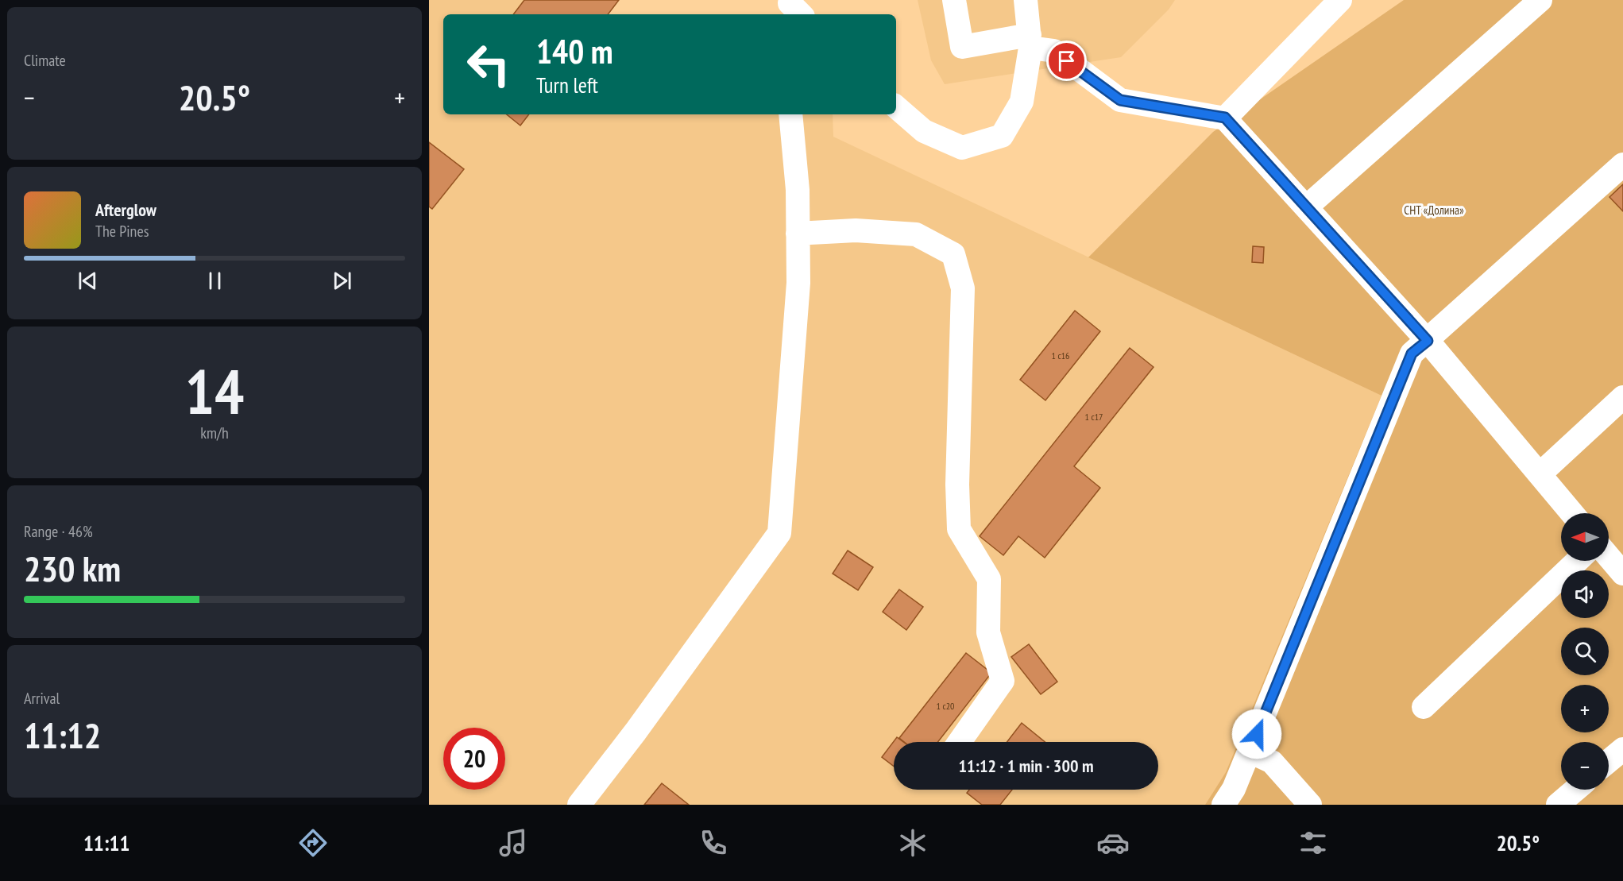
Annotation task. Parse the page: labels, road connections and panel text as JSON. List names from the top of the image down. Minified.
{"parks":["СНТ «Долина»"],"house_numbers":["1 с16","1 с17","1 с20"],"north":"left","page":{"tile":["Climate",["14","km/h"],["Range · 46%","230 km"],["Arrival","11:12"]],"turn":["140 m","Turn left"],"heat":["−","20.5°","+"],"song":["Afterglow","The Pines"],"map_buttons":["+","−"],"limit":"20","trip":"11:12 · 1 min · 300 m","tabs":["11:11","20.5°"]}}
